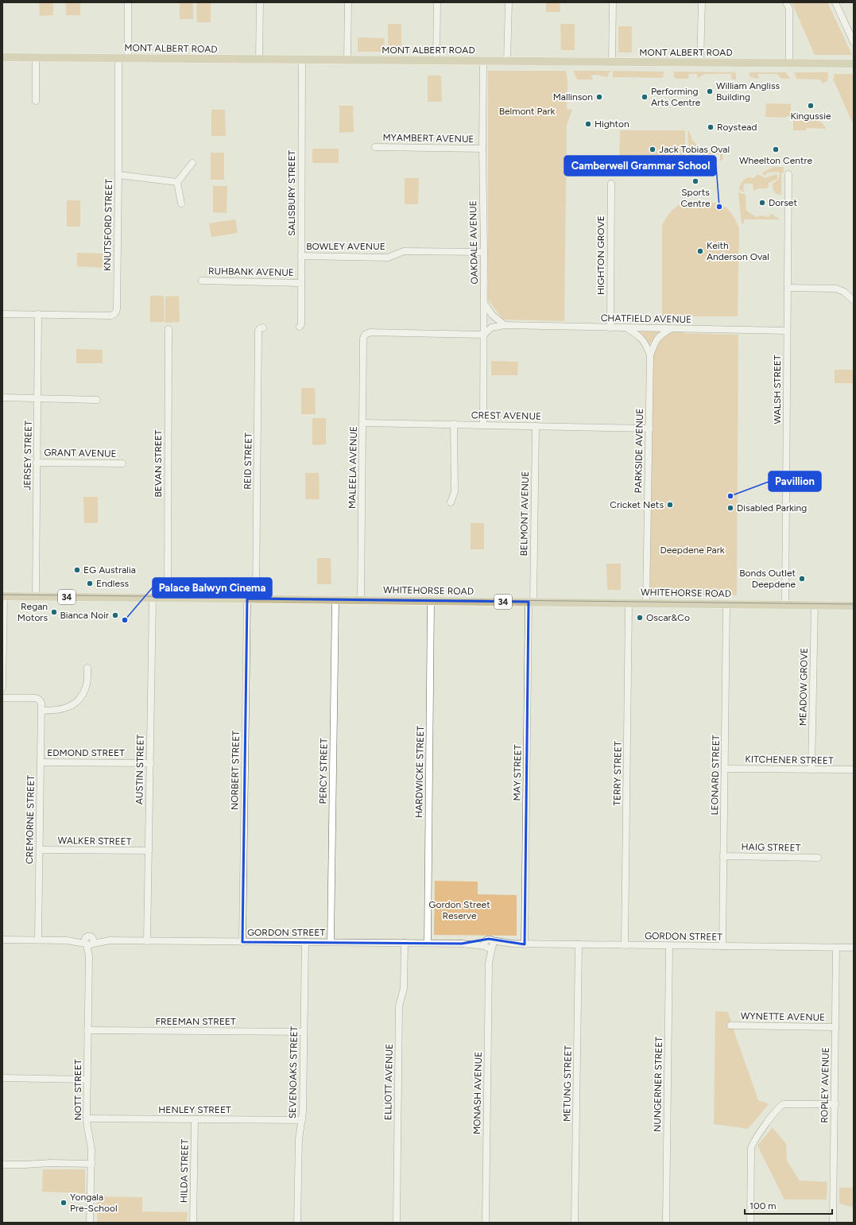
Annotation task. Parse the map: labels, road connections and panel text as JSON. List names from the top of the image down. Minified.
{"streets":{"main road":["MONT ALBERT ROAD","WHITEHORSE ROAD","34"],"street":["MYAMBERT AVENUE","SALISBURY STREET","KNUTSFORD STREET","OAKDALE AVENUE","BOWLEY AVENUE","HIGHTON GROVE","RUHBANK AVENUE","CHATFIELD AVENUE","WALSH STREET","CREST AVENUE","PARKSIDE AVENUE","GRANT AVENUE","JERSEY STREET","REID STREET","BEVAN STREET","MALEELA AVENUE","BELMONT AVENUE","MEADOW GROVE","EDMOND STREET","KITCHENER STREET","AUSTIN STREET","NORBERT STREET","PERCY STREET","HARDWICKE STREET","MAY STREET","TERRY STREET","LEONARD STREET","CREMORNE STREET","WALKER STREET","HAIG STREET","GORDON STREET","WYNETTE AVENUE","FREEMAN STREET","SEVENOAKS STREET","ELLIOTT AVENUE","METUNG STREET","NUNGERNER STREET","ROPLEY AVENUE","NOTT STREET","MONASH AVENUE","HENLEY STREET","HILDA STREET"]},"crossings":[["MONT ALBERT ROAD","SALISBURY STREET"],["MONT ALBERT ROAD","KNUTSFORD STREET"],["MONT ALBERT ROAD","OAKDALE AVENUE"],["MYAMBERT AVENUE","OAKDALE AVENUE"],["SALISBURY STREET","BOWLEY AVENUE"],["SALISBURY STREET","RUHBANK AVENUE"],["KNUTSFORD STREET","JERSEY STREET"],["OAKDALE AVENUE","BOWLEY AVENUE"],["OAKDALE AVENUE","CHATFIELD AVENUE"],["OAKDALE AVENUE","CREST AVENUE"],["OAKDALE AVENUE","MALEELA AVENUE"],["HIGHTON GROVE","CHATFIELD AVENUE"],["CHATFIELD AVENUE","WALSH STREET"],["CHATFIELD AVENUE","PARKSIDE AVENUE"],["CHATFIELD AVENUE","MALEELA AVENUE"],["WALSH STREET","WHITEHORSE ROAD"],["CREST AVENUE","PARKSIDE AVENUE"],["CREST AVENUE","MALEELA AVENUE"],["CREST AVENUE","BELMONT AVENUE"],["PARKSIDE AVENUE","WHITEHORSE ROAD"],["GRANT AVENUE","JERSEY STREET"],["JERSEY STREET","WHITEHORSE ROAD"],["REID STREET","WHITEHORSE ROAD"],["BEVAN STREET","WHITEHORSE ROAD"],["MALEELA AVENUE","WHITEHORSE ROAD"],["BELMONT AVENUE","WHITEHORSE ROAD"],["BELMONT AVENUE","MAY STREET"],["WHITEHORSE ROAD","MEADOW GROVE"],["WHITEHORSE ROAD","AUSTIN STREET"],["WHITEHORSE ROAD","NORBERT STREET"],["WHITEHORSE ROAD","PERCY STREET"],["WHITEHORSE ROAD","HARDWICKE STREET"],["WHITEHORSE ROAD","MAY STREET"],["WHITEHORSE ROAD","TERRY STREET"],["WHITEHORSE ROAD","LEONARD STREET"],["MEADOW GROVE","KITCHENER STREET"],["EDMOND STREET","AUSTIN STREET"],["EDMOND STREET","CREMORNE STREET"],["KITCHENER STREET","LEONARD STREET"],["AUSTIN STREET","WALKER STREET"],["AUSTIN STREET","GORDON STREET"],["NORBERT STREET","GORDON STREET"],["PERCY STREET","GORDON STREET"],["HARDWICKE STREET","GORDON STREET"],["MAY STREET","GORDON STREET"],["TERRY STREET","GORDON STREET"],["LEONARD STREET","HAIG STREET"],["LEONARD STREET","GORDON STREET"],["CREMORNE STREET","WALKER STREET"],["CREMORNE STREET","GORDON STREET"],["GORDON STREET","SEVENOAKS STREET"],["GORDON STREET","ELLIOTT AVENUE"],["GORDON STREET","METUNG STREET"],["GORDON STREET","NUNGERNER STREET"],["GORDON STREET","ROPLEY AVENUE"],["GORDON STREET","NOTT STREET"],["GORDON STREET","MONASH AVENUE"],["WYNETTE AVENUE","ROPLEY AVENUE"],["FREEMAN STREET","SEVENOAKS STREET"],["FREEMAN STREET","NOTT STREET"],["SEVENOAKS STREET","HENLEY STREET"],["NOTT STREET","HENLEY STREET"],["HENLEY STREET","HILDA STREET"]],"parks":["Belmont Park","Deepdene Park","Gordon Street Reserve"],"places":["William Angliss Building","Mallinson","Performing Arts Centre","Kingussie","Highton","Roystead","Jack Tobias Oval","Wheelton Centre","Sports Centre","Dorset","Camberwell Grammar School","Keith Anderson Oval","Pavillion","Cricket Nets","Disabled Parking","EG Australia","Bonds Outlet Deepdene","Endless","Regan Motors","Bianca Noir","Oscar&Co","Palace Balwyn Cinema","Yongala Pre-School"],"scale_bar":"100 m"}
